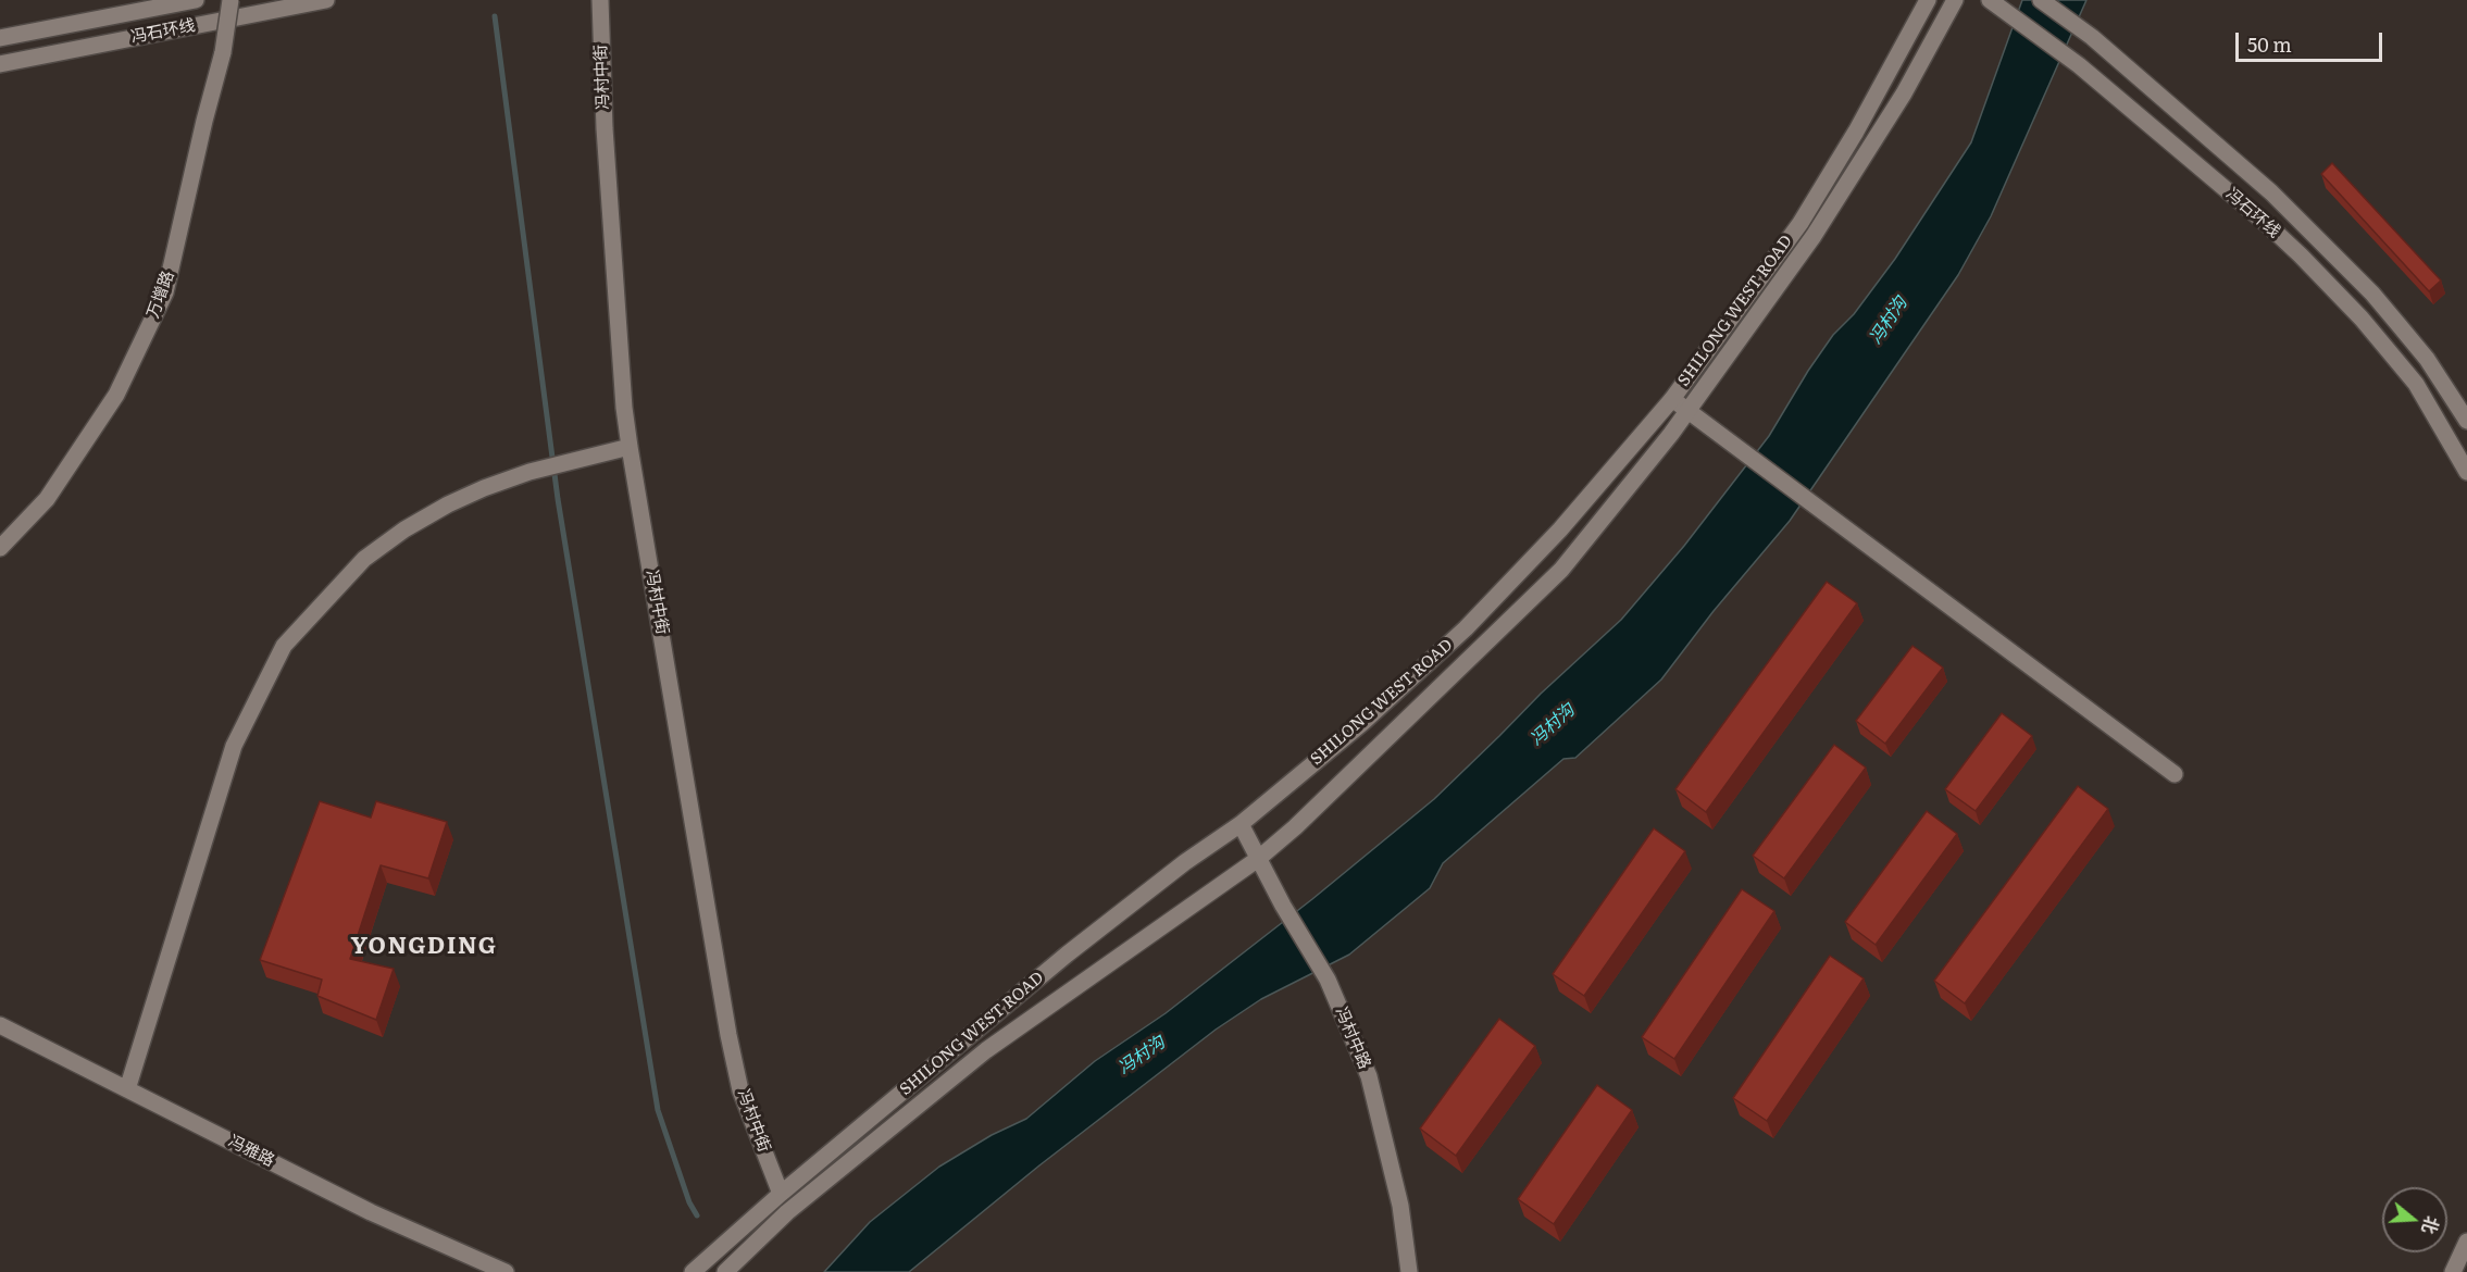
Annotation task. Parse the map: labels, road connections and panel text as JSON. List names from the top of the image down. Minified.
{"streets":{"main road":["冯石环线","冯村中街","万增路","SHILONG WEST ROAD","冯村中路","冯雅路"]},"crossings":[["冯村中街","SHILONG WEST ROAD"],["SHILONG WEST ROAD","冯村中路"]],"districts":["YONGDING"],"water":["冯村沟"],"scale_bar":"50 m","north":"right"}
